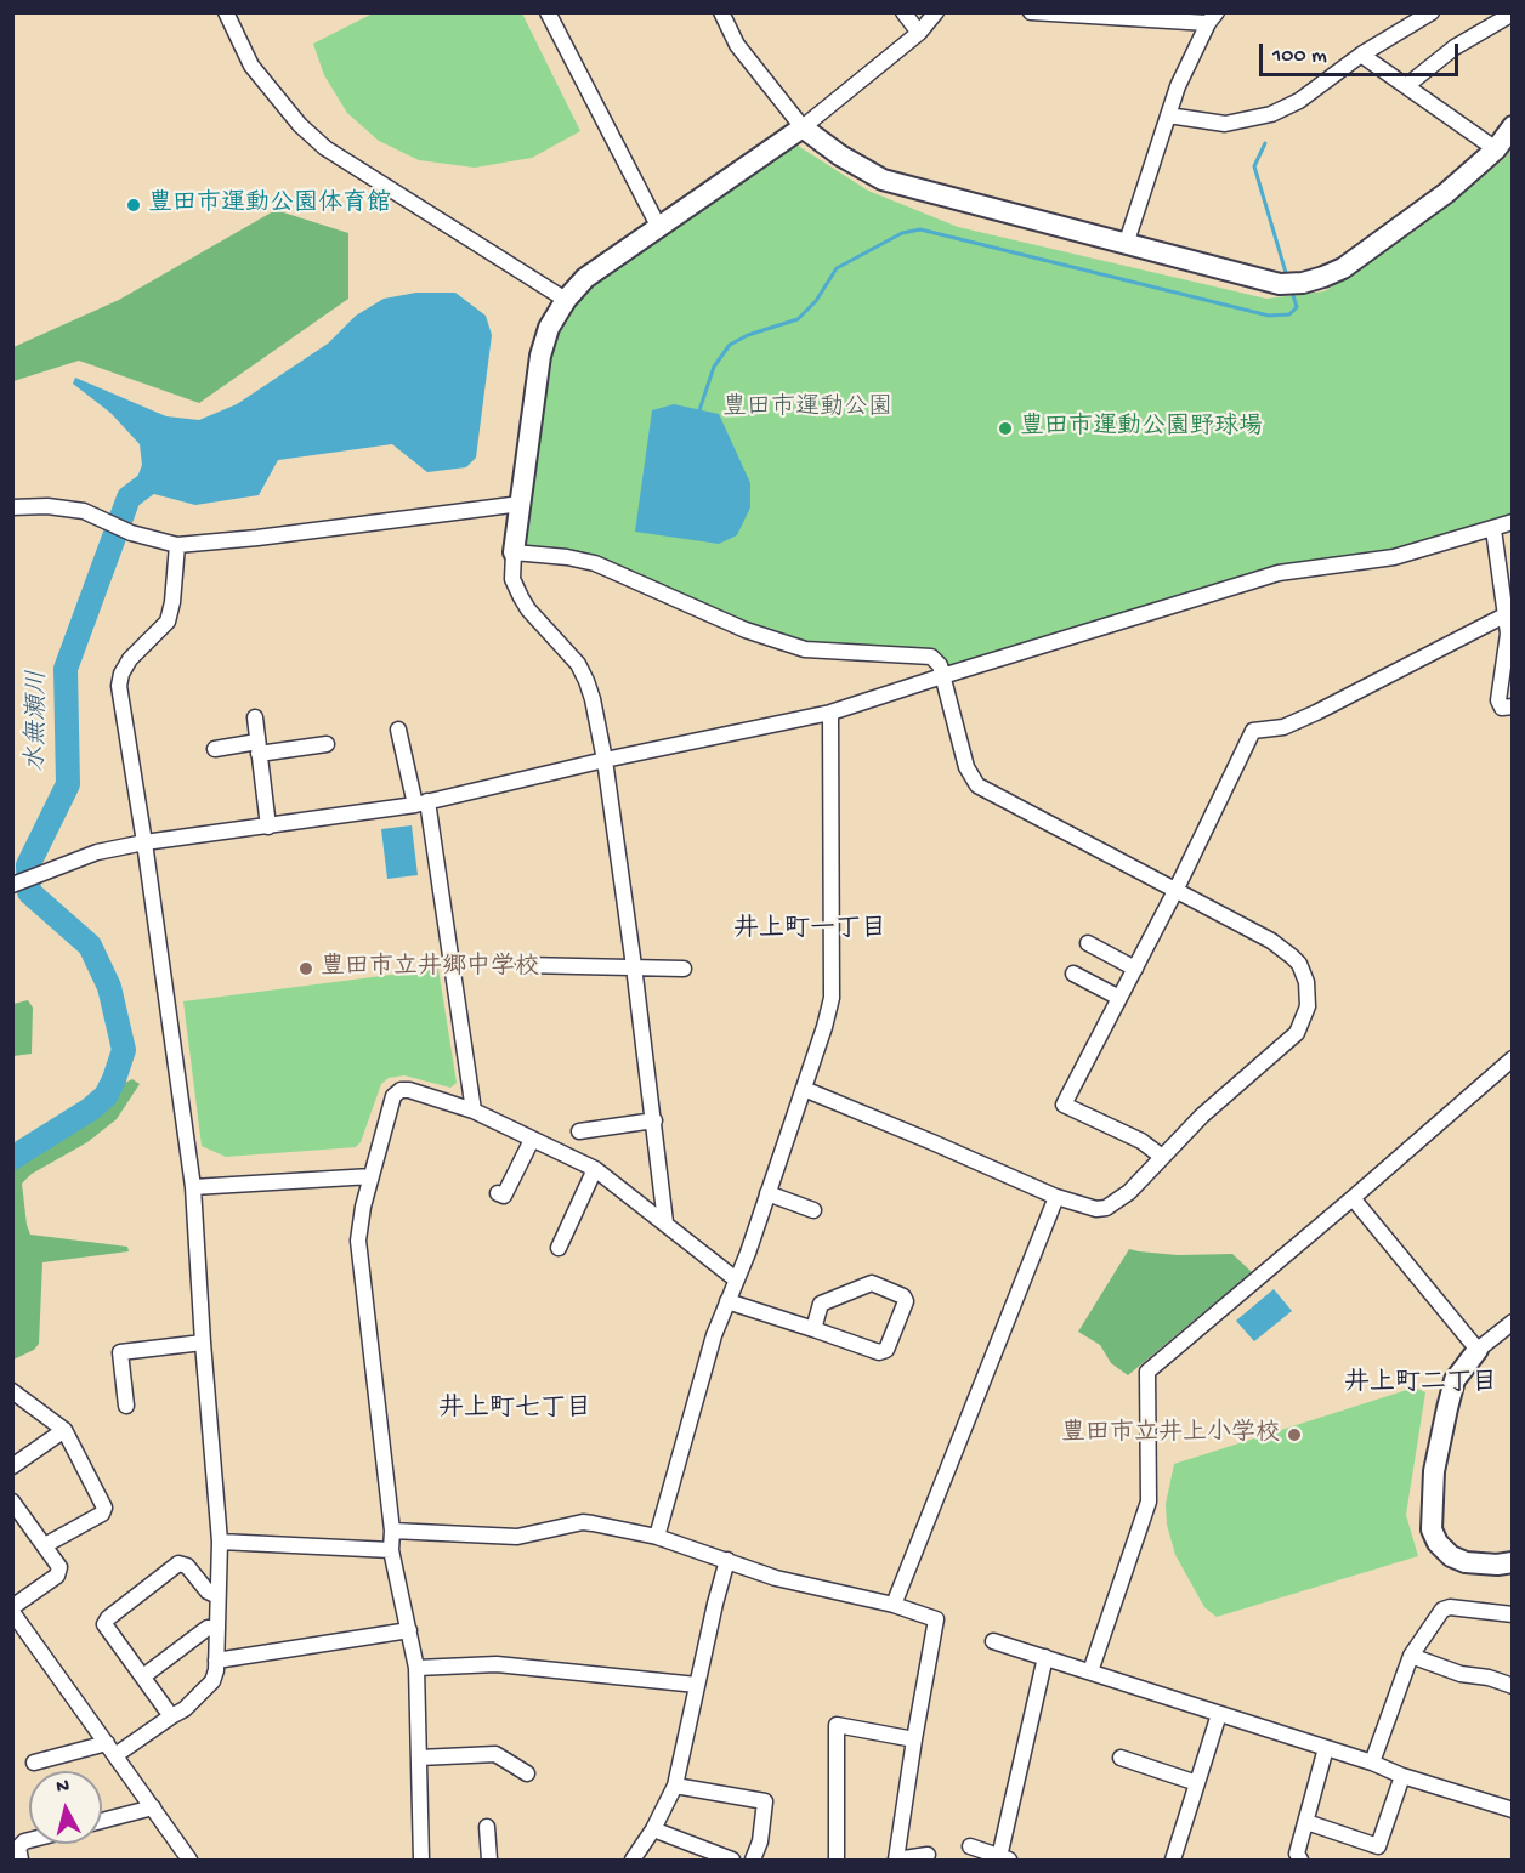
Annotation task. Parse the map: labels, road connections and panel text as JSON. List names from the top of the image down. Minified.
{"districts":["井上町一丁目","井上町二丁目","井上町七丁目"],"water":["水無瀬川"],"parks":["豊田市運動公園"],"places":["豊田市運動公園体育館","豊田市運動公園野球場","豊田市立井郷中学校","豊田市立井上小学校"],"scale_bar":"100 m","north":"top"}
